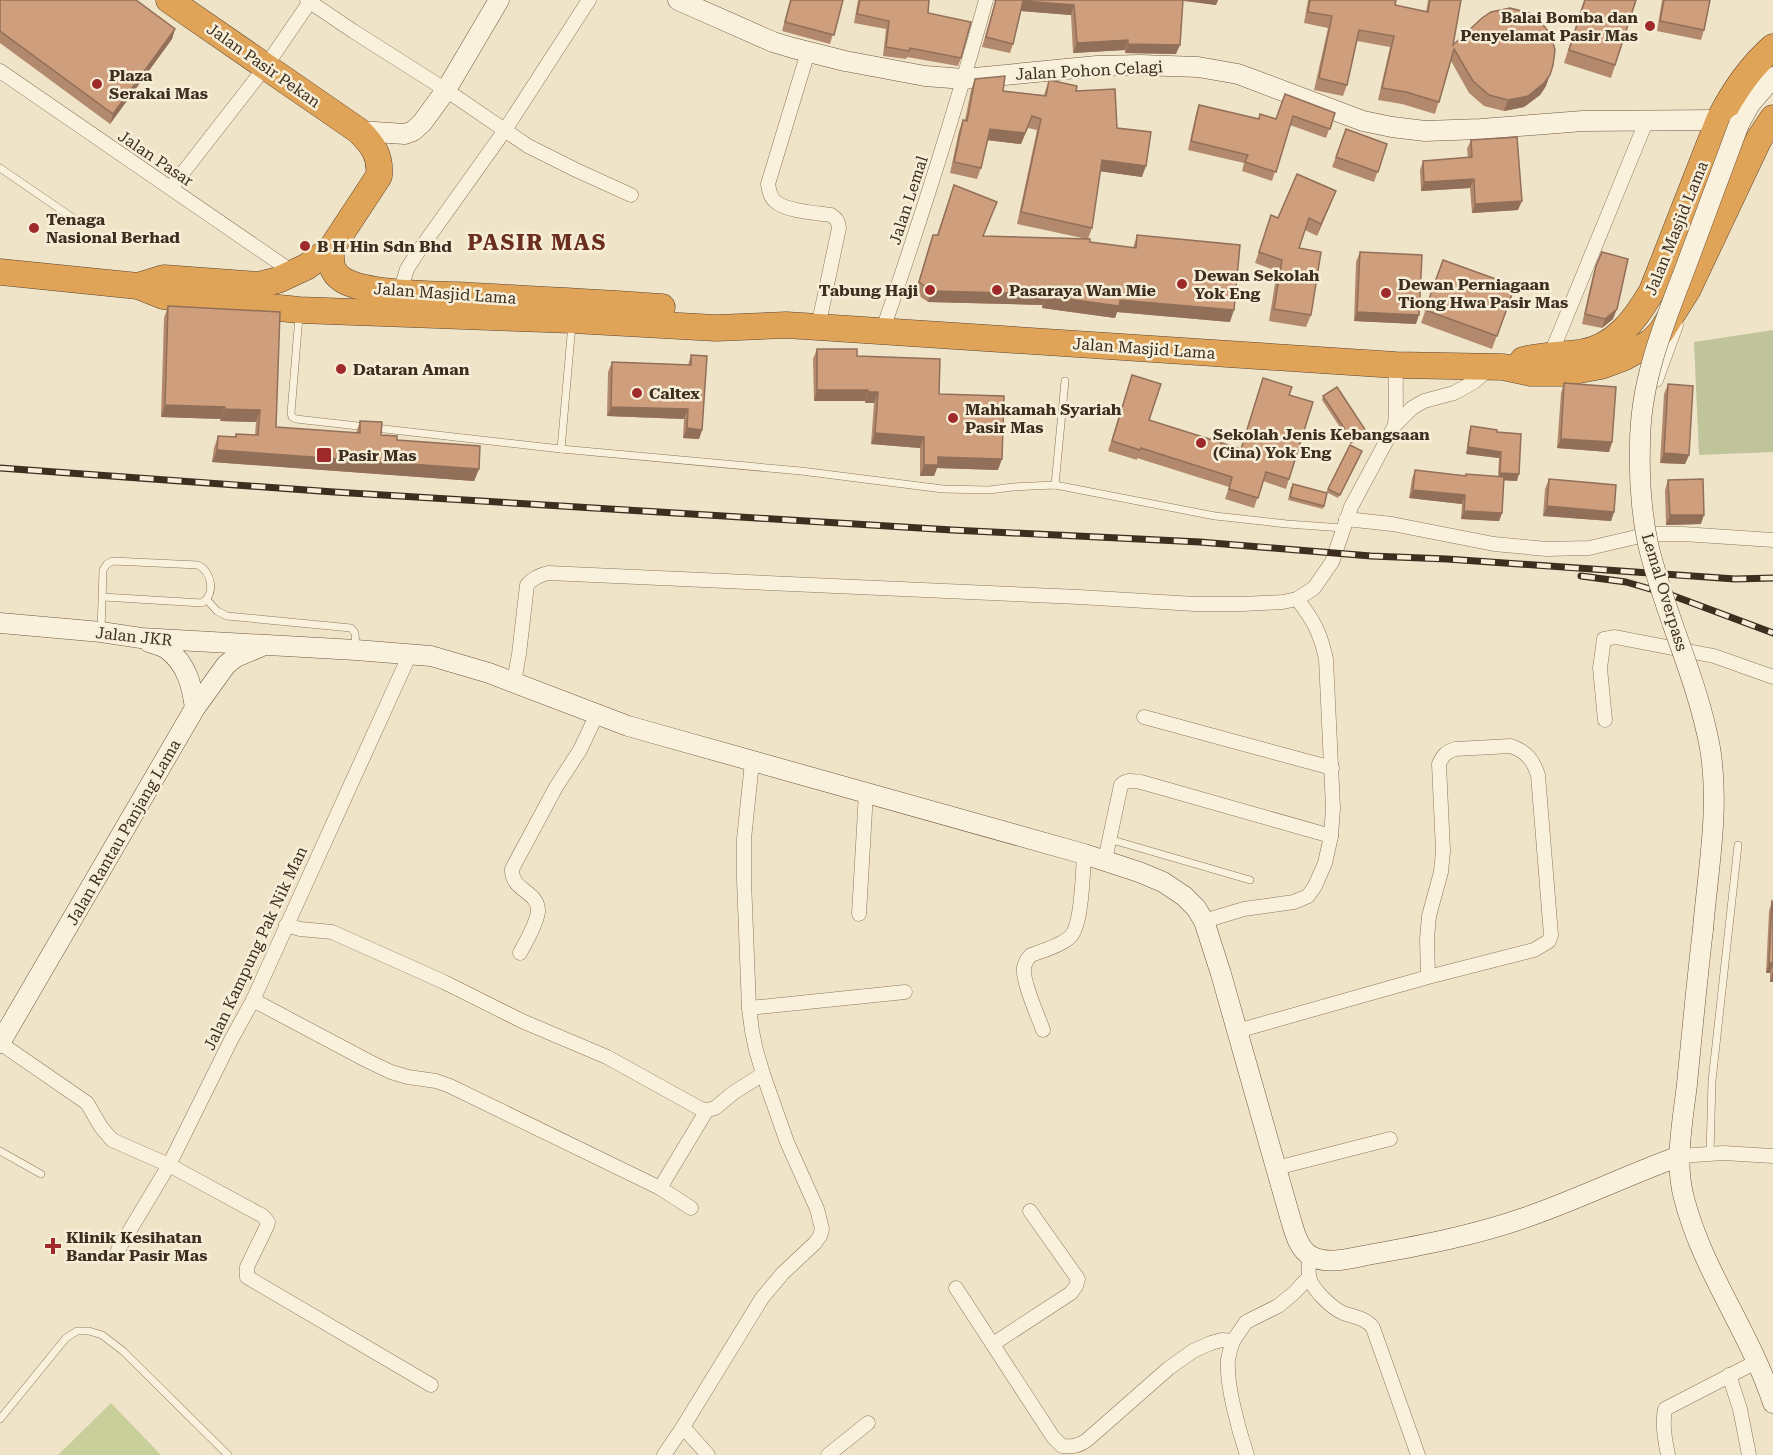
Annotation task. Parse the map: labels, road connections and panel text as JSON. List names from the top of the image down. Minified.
{"streets":{"highway":["Jalan Pasir Pekan","Jalan Masjid Lama"],"street":["Jalan Pohon Celagi","Jalan Pasar","Jalan Lemal","Lemal Overpass","Jalan JKR","Jalan Rantau Panjang Lama","Jalan Kampung Pak Nik Man"]},"crossings":[["Jalan Pasir Pekan","Jalan Masjid Lama"],["Jalan Pohon Celagi","Jalan Lemal"],["Jalan Pohon Celagi","Jalan Masjid Lama"],["Jalan Pohon Celagi","Lemal Overpass"],["Jalan Pasar","Jalan Masjid Lama"],["Jalan Lemal","Jalan Masjid Lama"],["Jalan Masjid Lama","Lemal Overpass"],["Jalan JKR","Jalan Rantau Panjang Lama"],["Jalan JKR","Jalan Kampung Pak Nik Man"]],"districts":["PASIR MAS"],"places":{"other":["Balai Bomba dan Penyelamat Pasir Mas","Plaza Serakai Mas","Tenaga Nasional Berhad","B H Hin Sdn Bhd","Dewan Sekolah Yok Eng","Tabung Haji","Pasaraya Wan Mie","Dewan Perniagaan Tiong Hwa Pasir Mas","Dataran Aman","Caltex","Mahkamah Syariah Pasir Mas","Sekolah Jenis Kebangsaan (Cina) Yok Eng"],"transit":["Pasir Mas"],"health":["Klinik Kesihatan Bandar Pasir Mas"]}}
